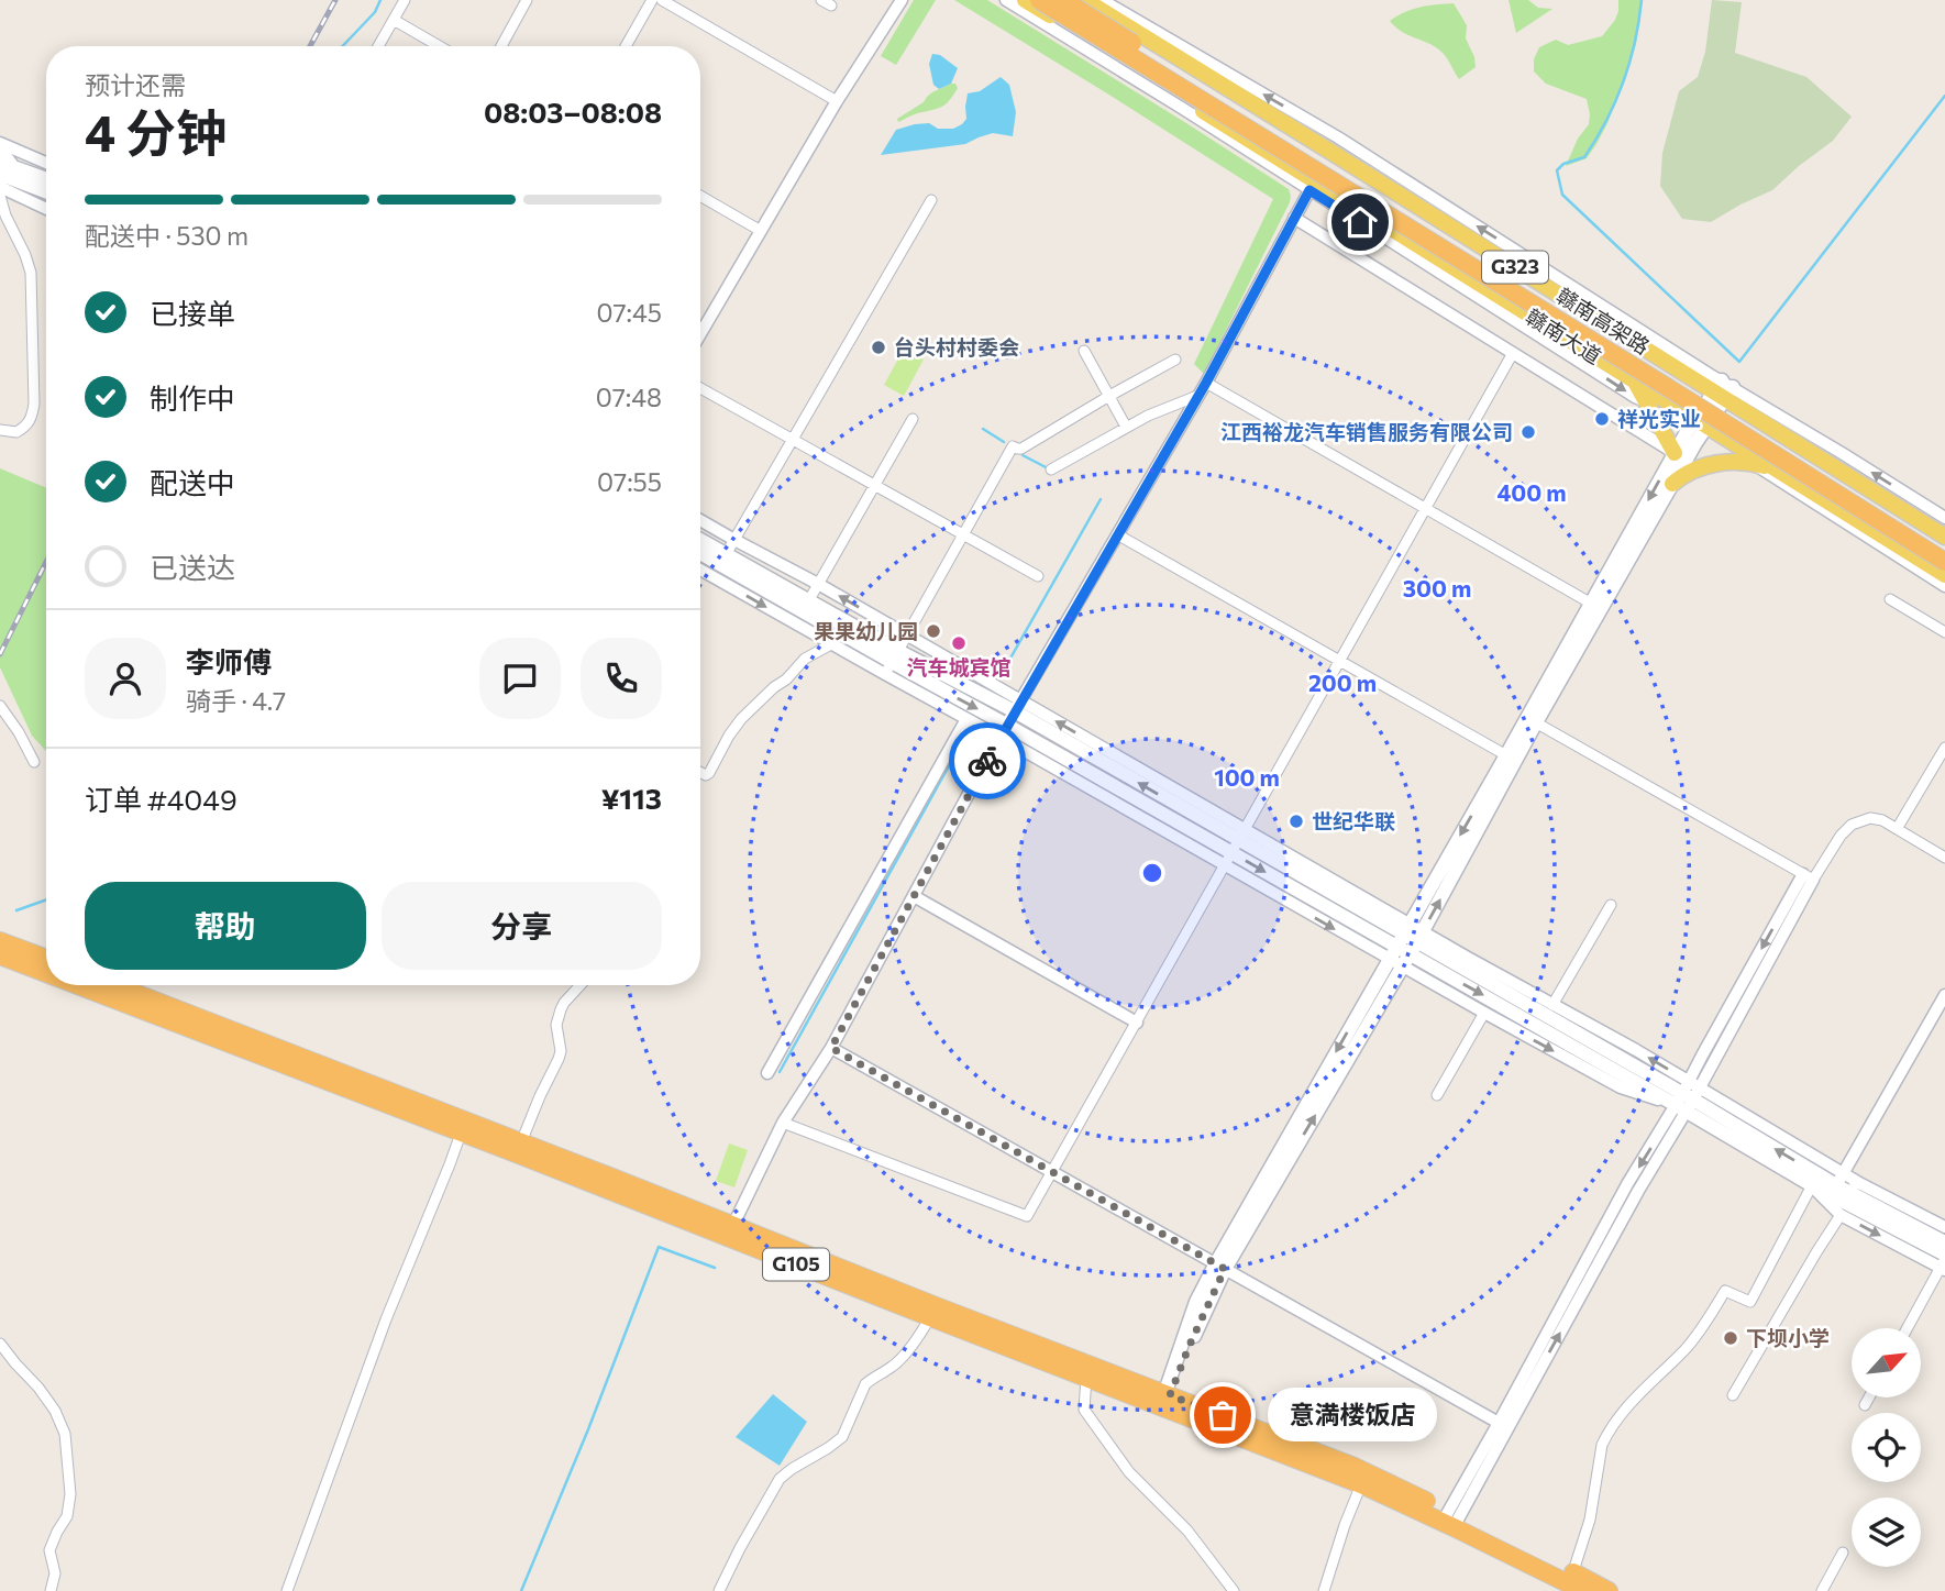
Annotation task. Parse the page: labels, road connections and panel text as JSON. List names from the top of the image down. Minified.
{"streets":{"highway":["赣南高架路","G105"],"main road":["G323","赣南大道"]},"places":["台头村村委会","祥光实业","江西裕龙汽车销售服务有限公司","果果幼儿园","汽车城宾馆","世纪华联","下坝小学","意満楼饭店"],"north":"top right","page":{"heading":["4 分钟","预计还需","08:03–08:08"],"panel":["李师傅","骑手 · 4.7","订单 #4049","¥113"],"bar":"配送中 · 530 m","list":[["已接单","07:45"],["制作中","07:48"],["配送中","07:55"],"已送达"],"buttons":["帮助","分享"],"bubble":"意満楼饭店"},"rings":["400 m","300 m","200 m","100 m"]}
